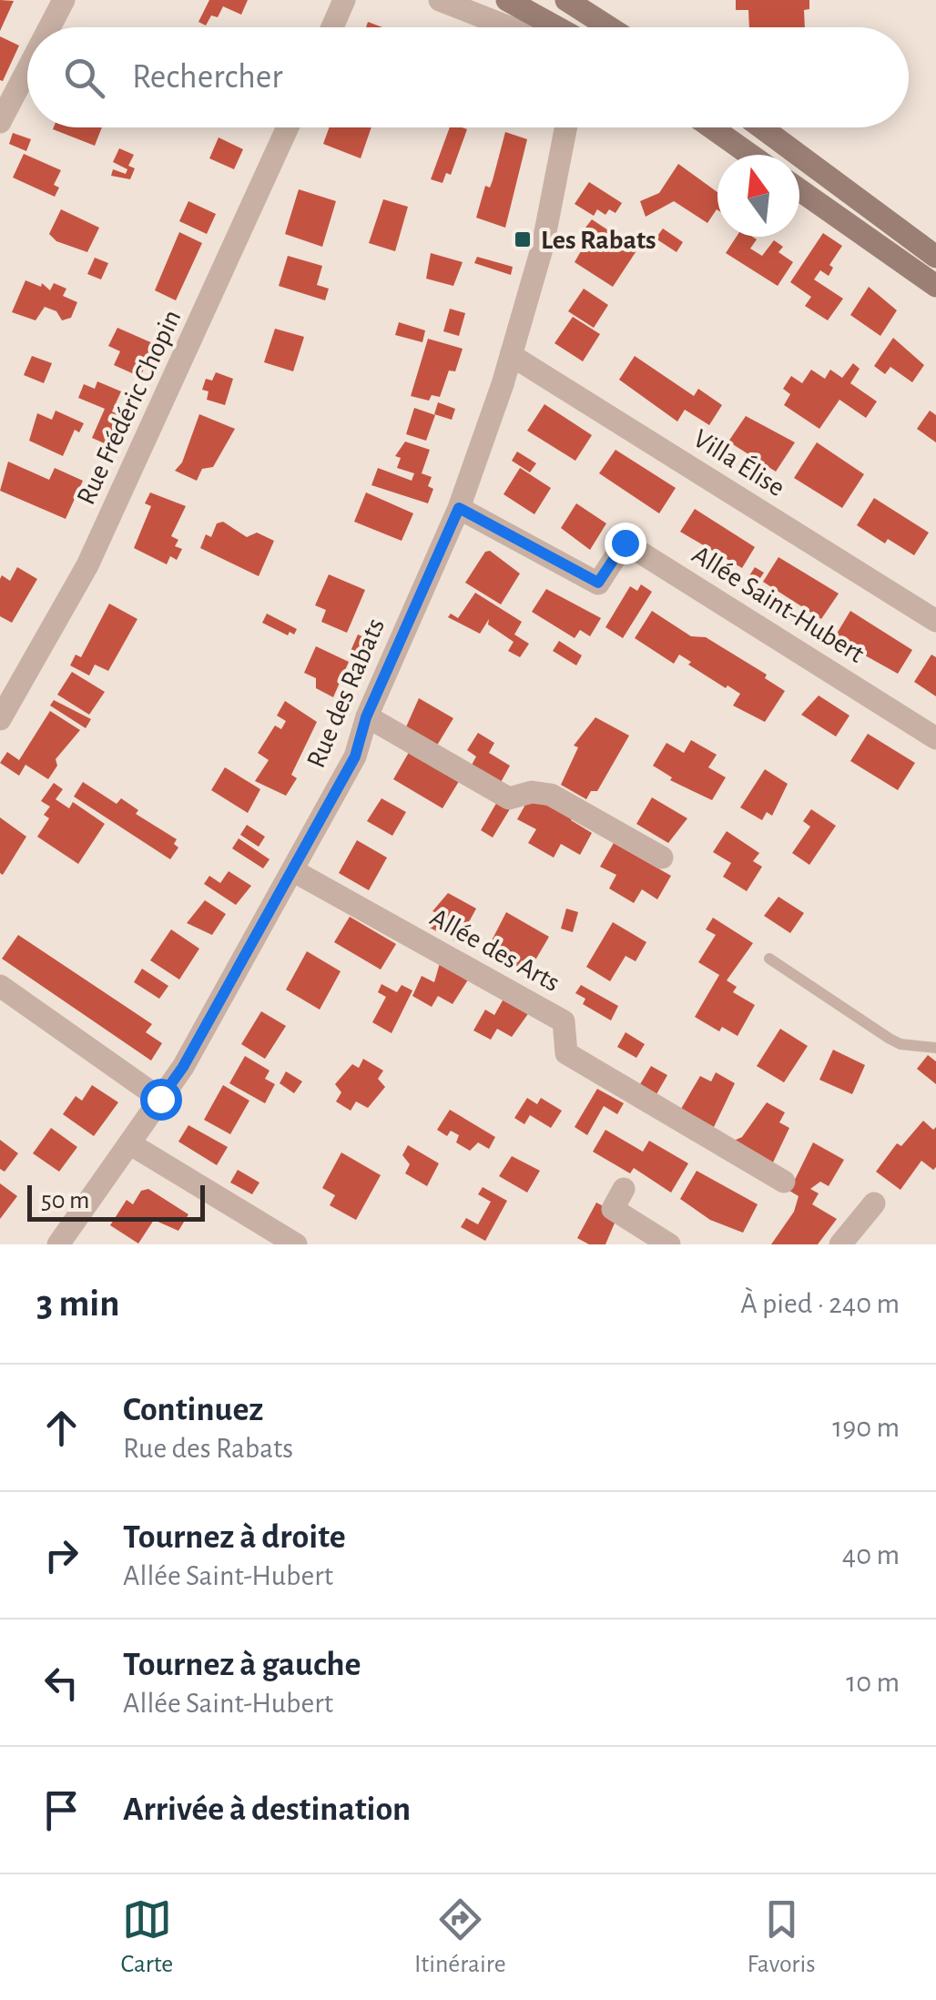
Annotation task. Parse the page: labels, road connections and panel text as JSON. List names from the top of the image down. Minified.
{"streets":{"street":["Rue Frédéric Chopin","Villa Élise","Allée Saint-Hubert","Rue des Rabats","Allée des Arts"]},"crossings":[["Villa Élise","Rue des Rabats"],["Allée Saint-Hubert","Rue des Rabats"],["Rue des Rabats","Allée des Arts"]],"places":{"transit":["Les Rabats"]},"scale_bar":"50 m","north":"top","page":{"search":"Rechercher","scale":"50 m","heading":["3 min","À pied · 240 m"],"list":[["Continuez","Rue des Rabats","190 m"],["Tournez à droite","Allée Saint-Hubert","40 m"],["Tournez à gauche","Allée Saint-Hubert","10 m"],"Arrivée à destination"],"nav":["Carte","Itinéraire","Favoris"]}}
